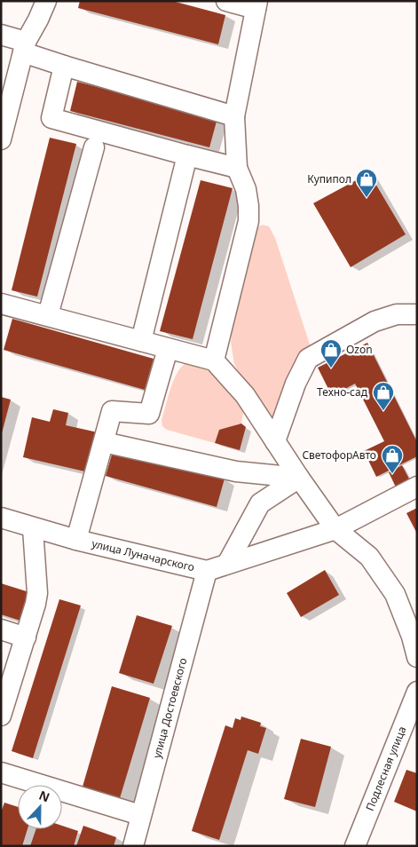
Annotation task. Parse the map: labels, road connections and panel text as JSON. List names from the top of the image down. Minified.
{"streets":{"street":["улица Луначарского","улица Достоевского","Подлесная улица"]},"crossings":[["улица Луначарского","улица Достоевского"]],"places":{"shop":["Купипол","Ozon","Техно-сад","СветофорАвто"]},"north":"top"}
